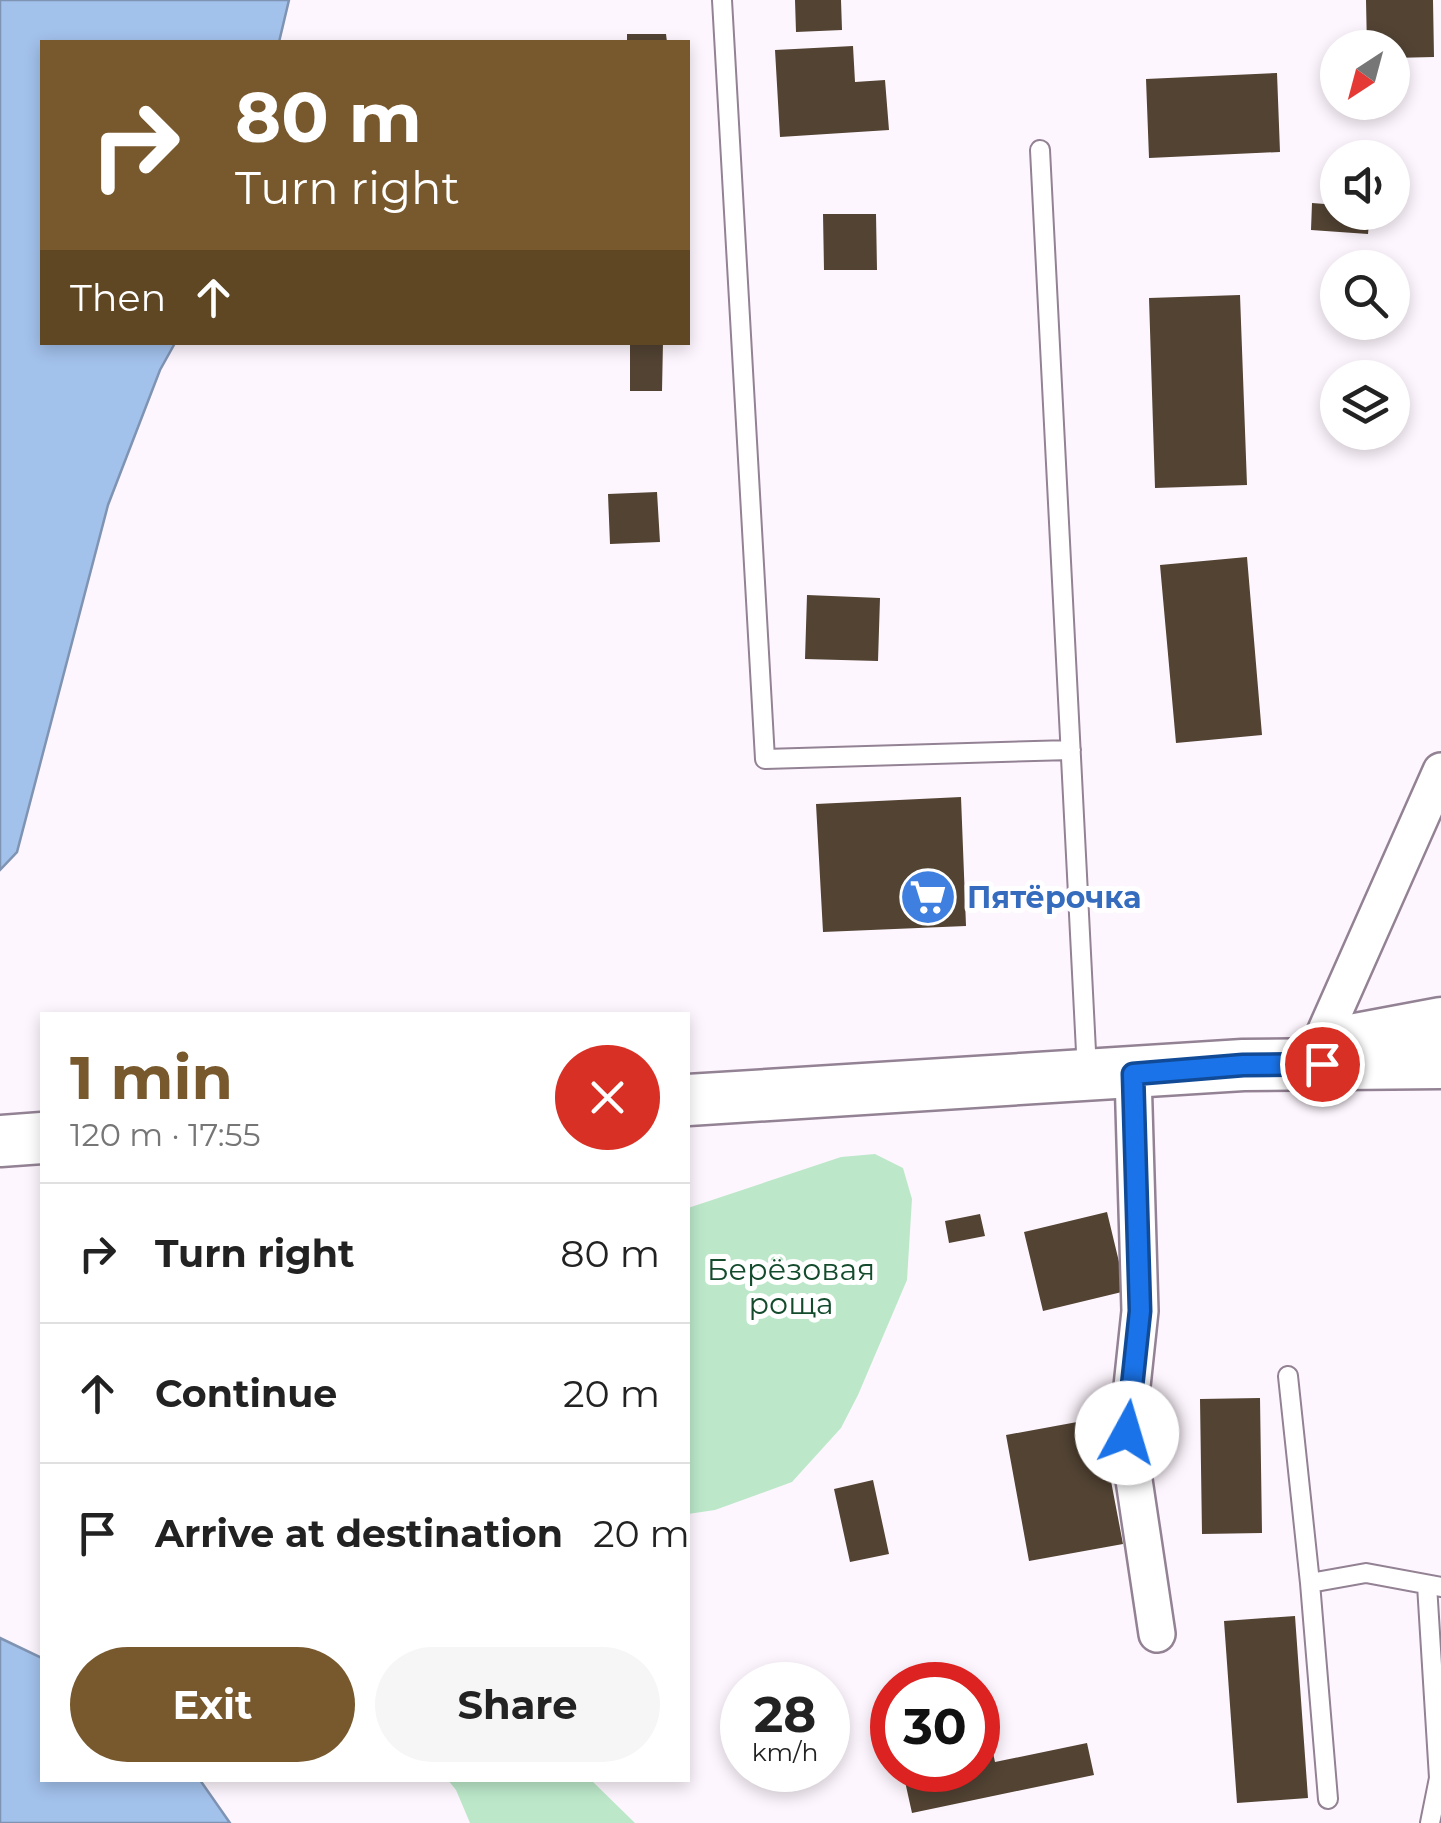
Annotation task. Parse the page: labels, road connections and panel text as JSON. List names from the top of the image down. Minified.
{"parks":["Берёзовая роща"],"places":{"supermarket":["Пятёрочка"]},"north":"bottom left","page":{"turn":["80 m","Turn right"],"then":"Then","heading":["1 min","120 m · 17:55"],"list":[{"name":"Turn right","value":"80 m"},{"name":"Continue","value":"20 m"},{"name":"Arrive at destination","value":"20 m"}],"buttons":["Exit","Share"],"speed":"28 km/h","limit":"30"}}
